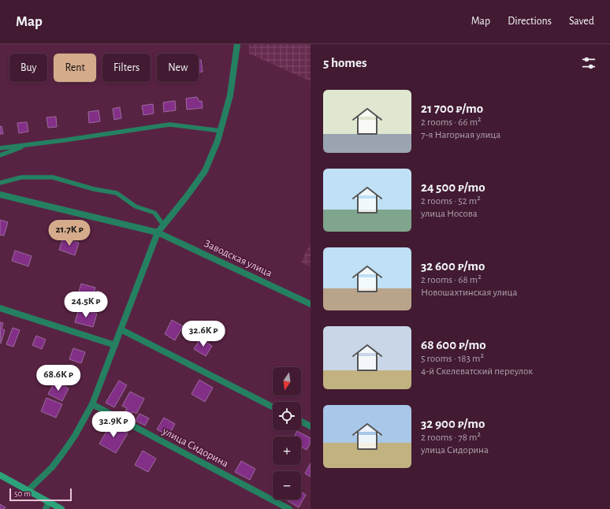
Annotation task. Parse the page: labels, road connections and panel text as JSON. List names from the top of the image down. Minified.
{"streets":{"street":["Заводская улица","улица Сидорина"]},"scale_bar":"50 m","north":"bottom","page":{"header":"Map","nav":["Map","Directions","Saved"],"heading":"5 homes","chip":["Buy","Rent","Filters","New"],"list":[{"name":"21 700 ₽/mo","note":"2 rooms · 66 m² · 7-я Нагорная улица"},{"name":"24 500 ₽/mo","note":"2 rooms · 52 m² · улица Носова"},{"name":"32 600 ₽/mo","note":"2 rooms · 68 m² · Новошахтинская улица"},{"name":"68 600 ₽/mo","note":"5 rooms · 183 m² · 4-й Скелеватский переулок"},{"name":"32 900 ₽/mo","note":"2 rooms · 78 m² · улица Сидорина"}],"price":["21.7K ₽","24.5K ₽","32.6K ₽","68.6K ₽","32.9K ₽"],"map_buttons":["+","−"],"scale":"50 m"}}
